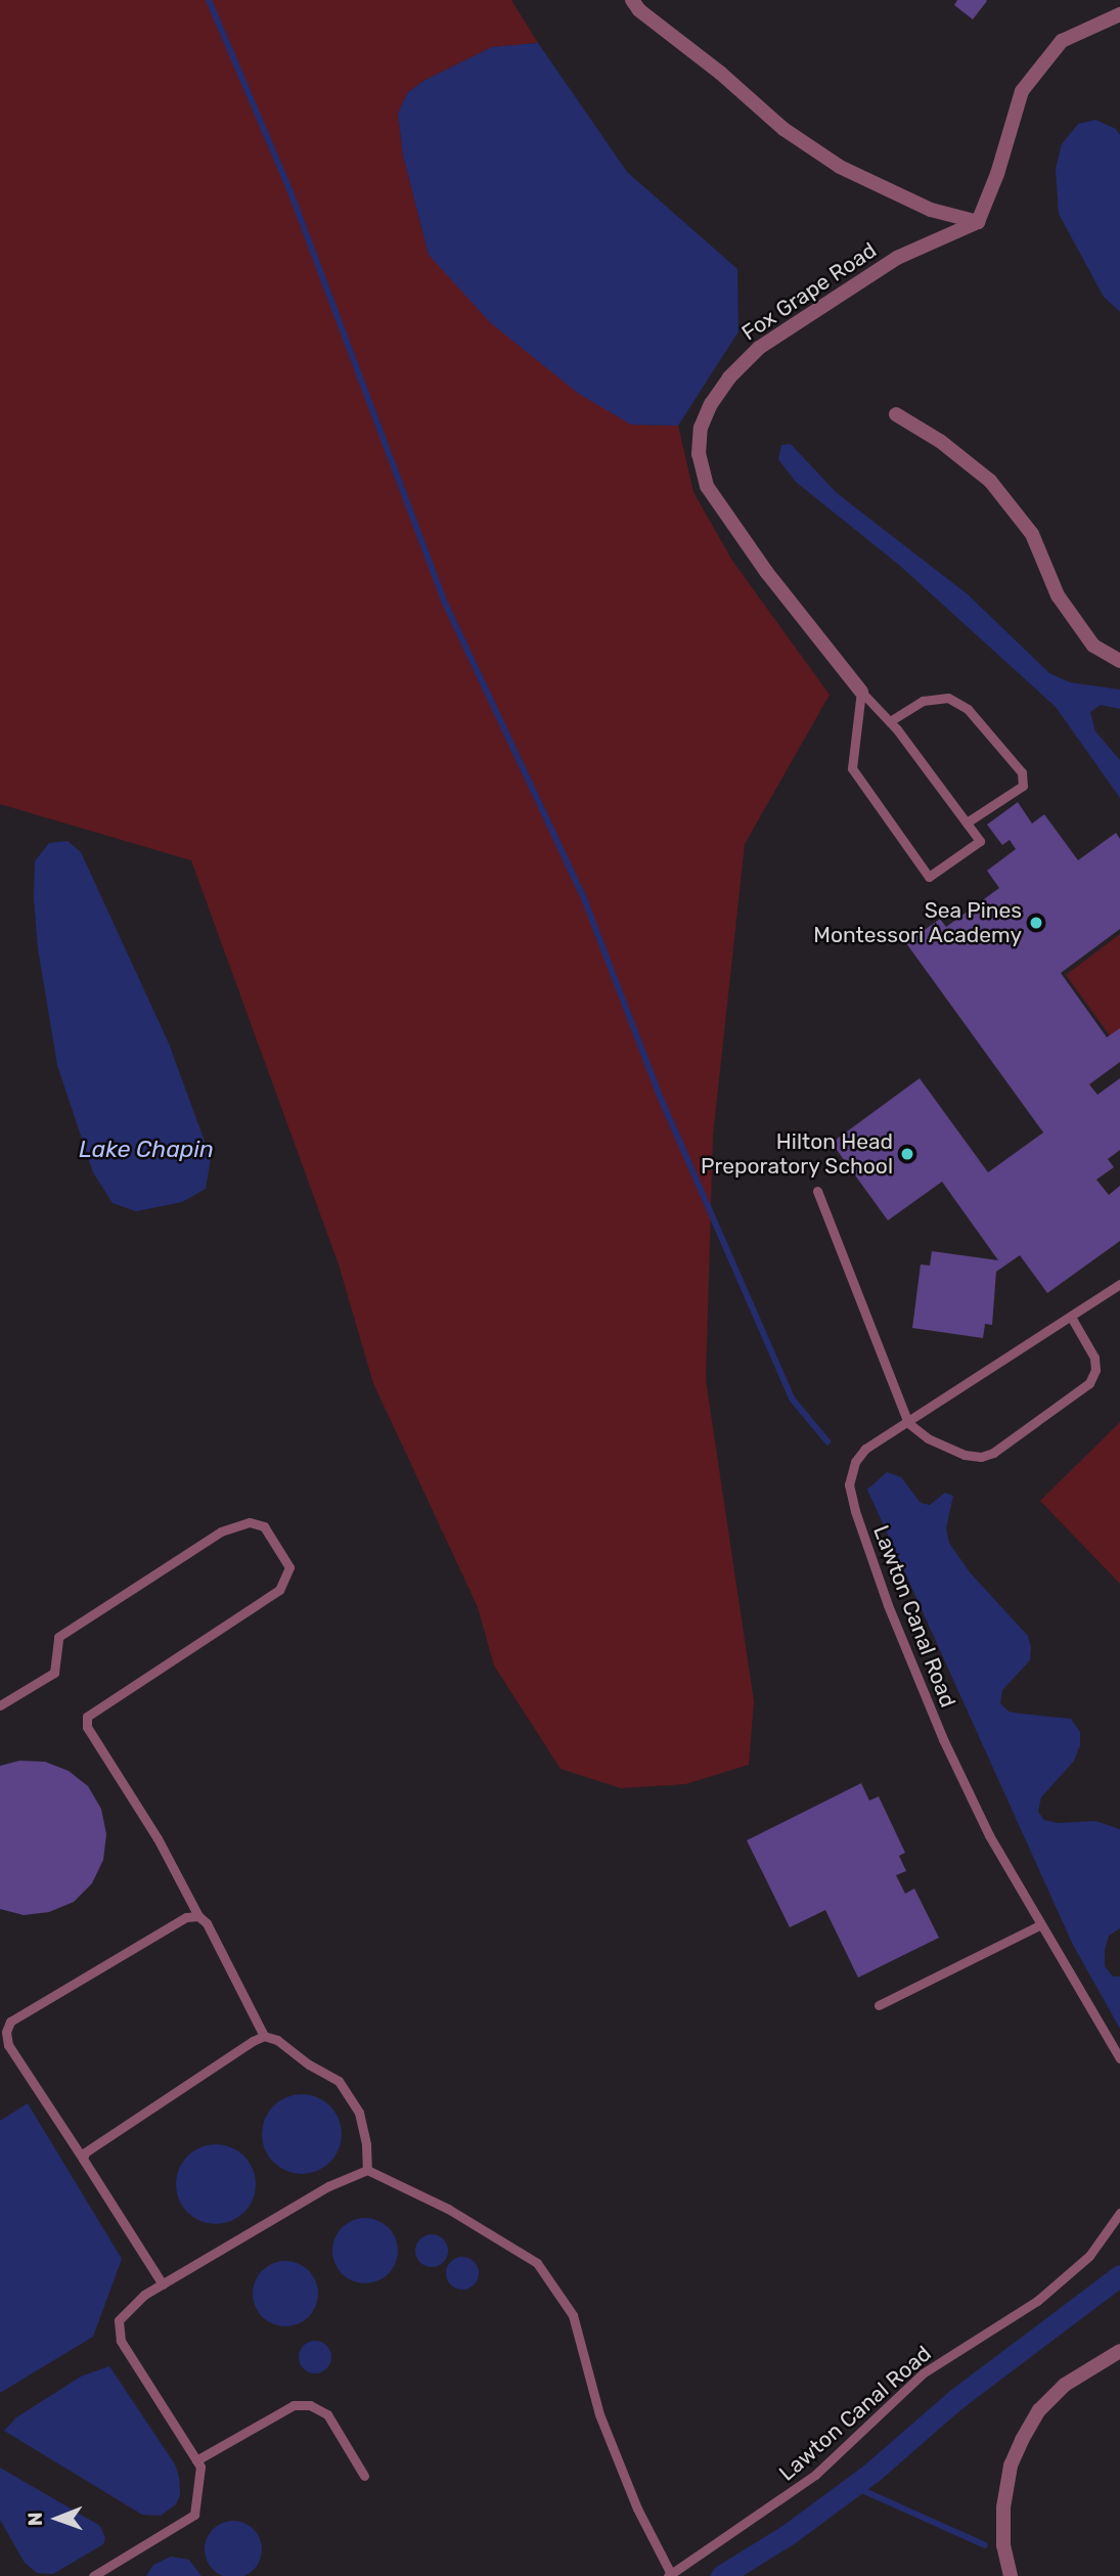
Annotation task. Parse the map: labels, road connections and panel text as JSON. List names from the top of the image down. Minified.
{"streets":{"street":["Fox Grape Road"],"lane":["Lawton Canal Road"]},"water":["Lake Chapin"],"places":["Sea Pines Montessori Academy","Hilton Head Preporatory School"],"north":"left"}
